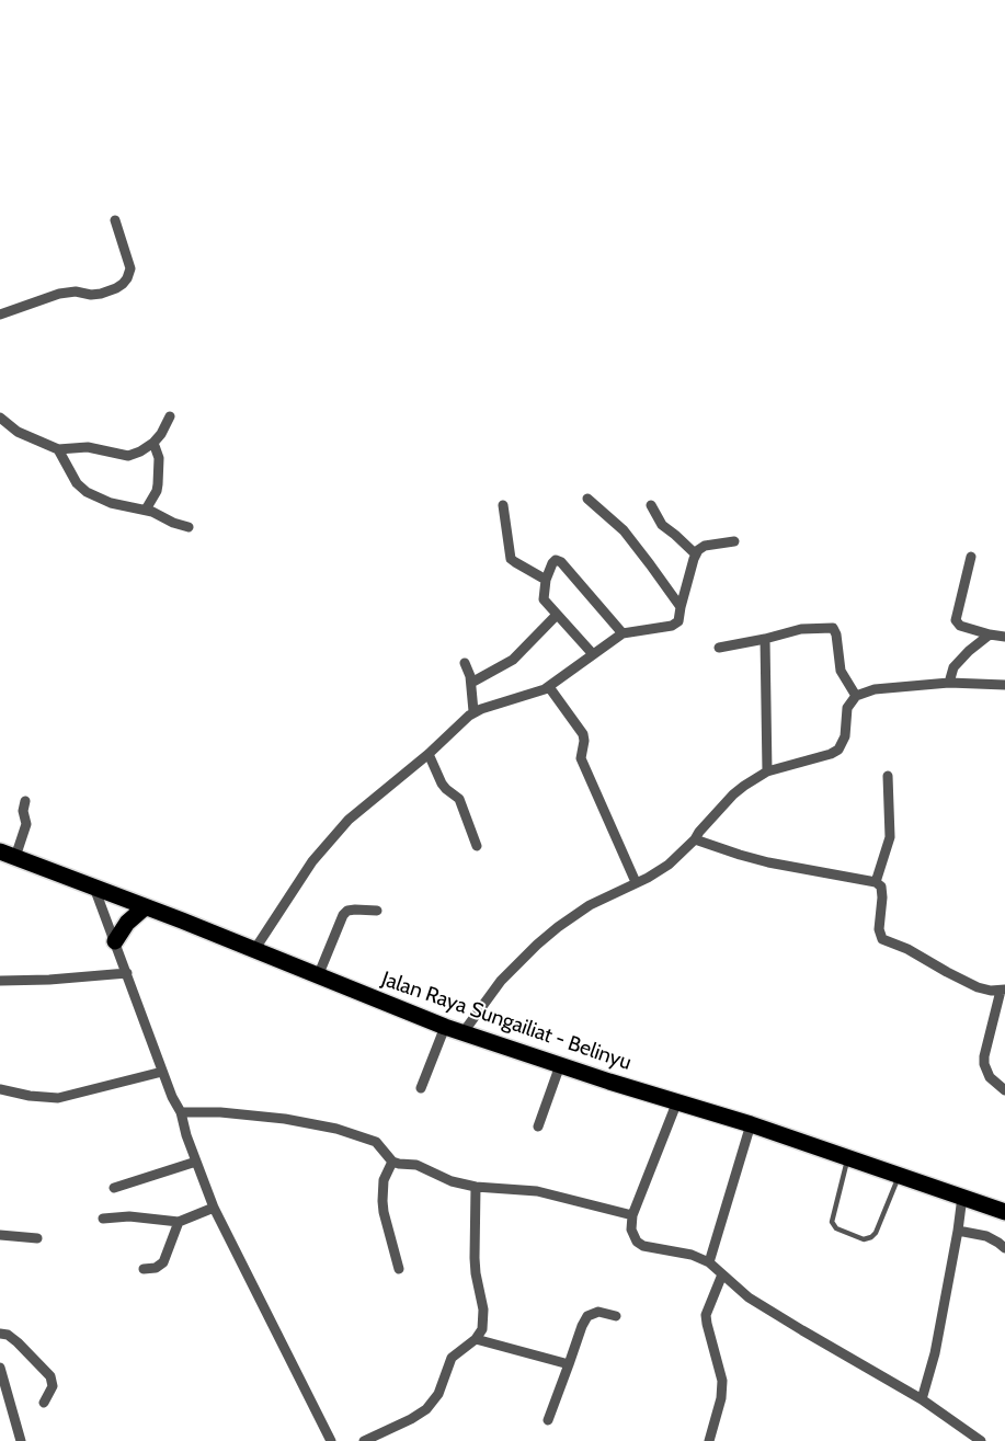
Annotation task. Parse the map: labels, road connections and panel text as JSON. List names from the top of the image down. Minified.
{"streets":{"highway":["Jalan Raya Sungailiat - Belinyu"]}}
